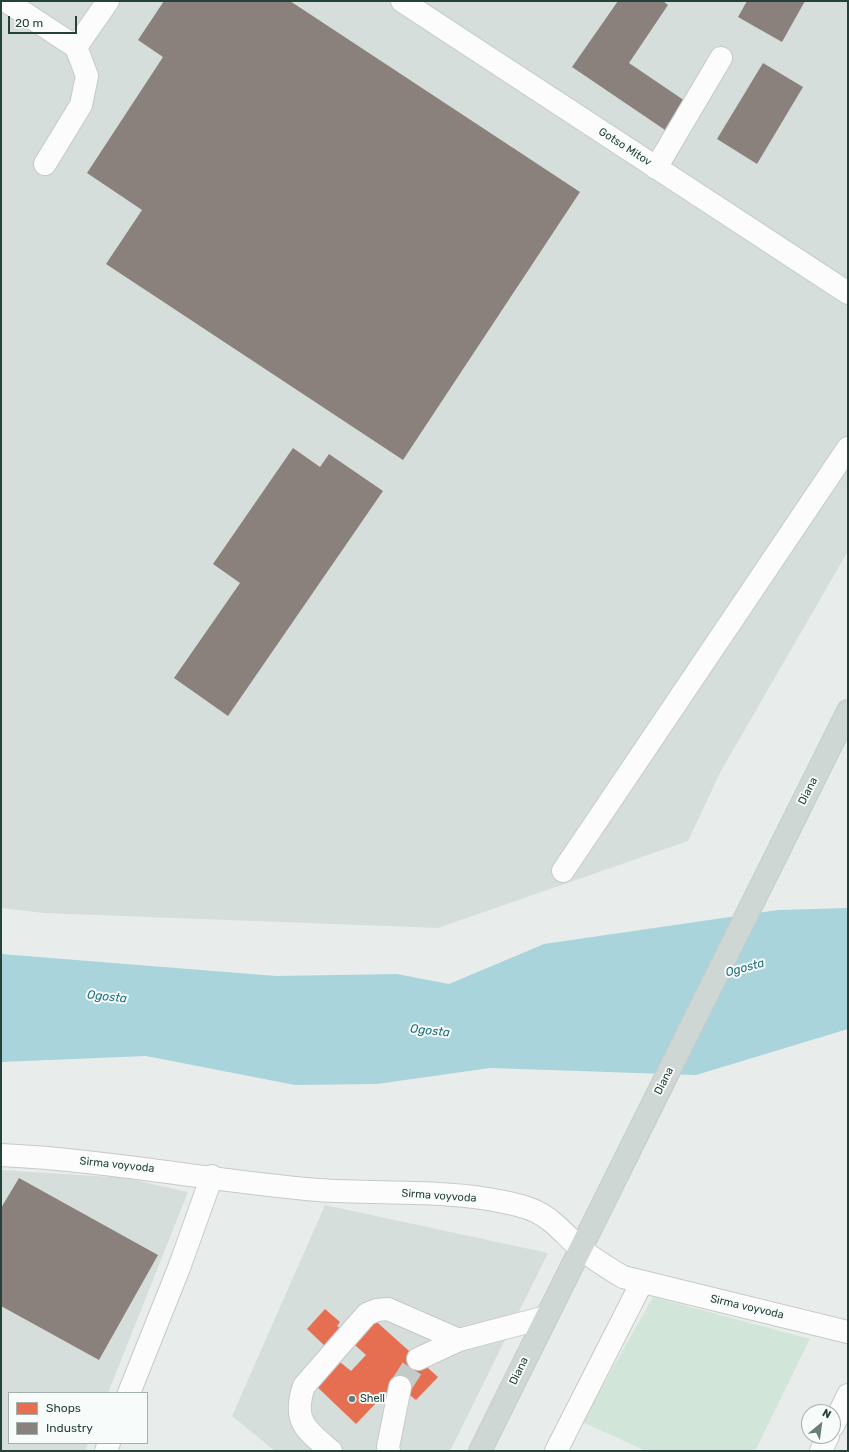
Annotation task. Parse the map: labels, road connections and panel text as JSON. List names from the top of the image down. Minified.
{"streets":{"main road":["Diana"],"street":["Gotso Mitov","Sirma voyvoda"]},"crossings":[["Diana","Sirma voyvoda"]],"water":["Ogosta"],"places":["Shell"],"legend":["Shops","Industry"],"scale_bar":"20 m","north":"top right"}
